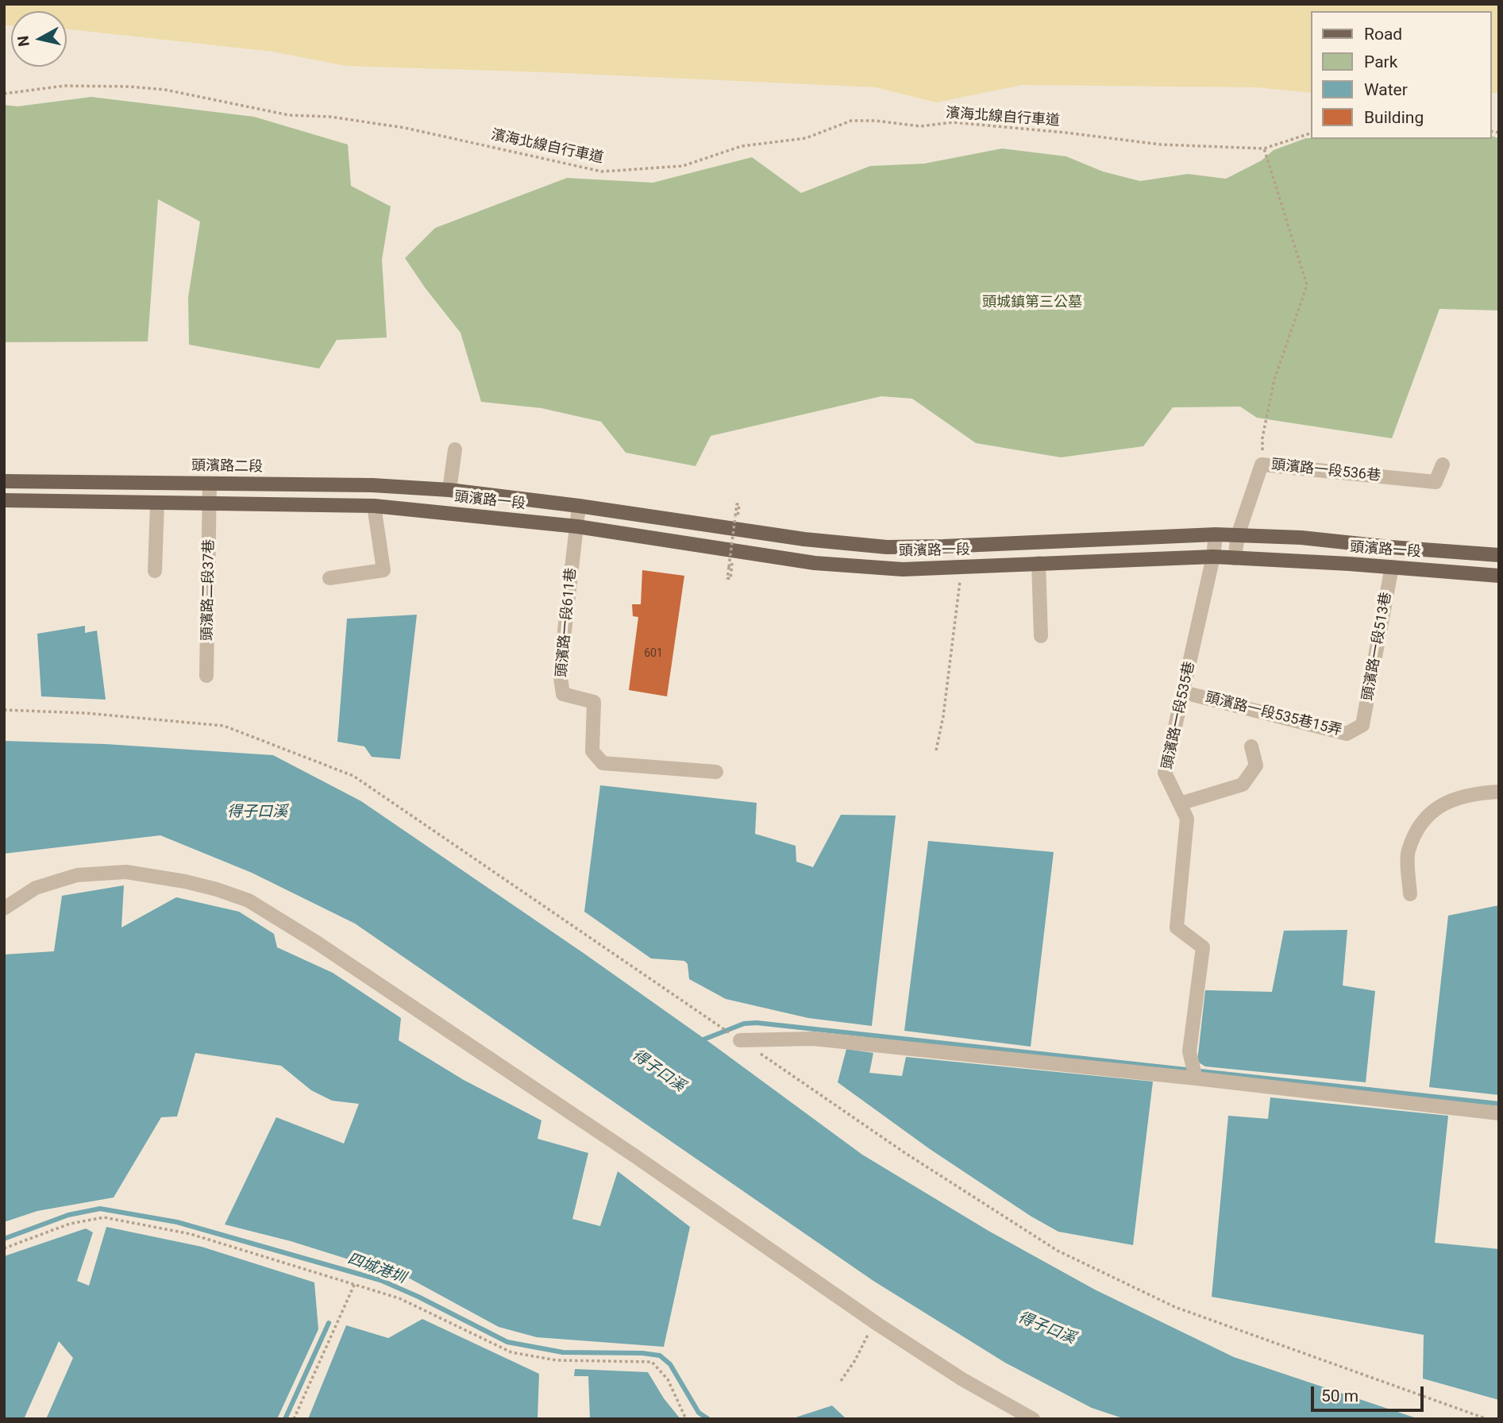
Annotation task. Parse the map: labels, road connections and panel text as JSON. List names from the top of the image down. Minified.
{"streets":{"main road":["頭濱路二段","頭濱路一段"],"lane":["頭濱路一段536巷","頭濱路二段37巷","頭濱路一段611巷","頭濱路一段513巷","頭濱路一段535巷15弄","頭濱路一段535巷"],"path":["濱海北線自行車道"]},"crossings":[["頭濱路二段","頭濱路一段"],["頭濱路二段","頭濱路二段37巷"],["頭濱路一段536巷","頭濱路一段"],["頭濱路一段","頭濱路一段611巷"],["頭濱路一段","頭濱路一段513巷"],["頭濱路一段","頭濱路一段535巷"],["頭濱路一段513巷","頭濱路一段535巷15弄"],["頭濱路一段535巷15弄","頭濱路一段535巷"]],"water":["得子口溪","四城港圳"],"parks":["頭城鎮第三公墓"],"house_numbers":["601"],"legend":["Road","Park","Water","Building"],"scale_bar":"50 m","north":"left"}
